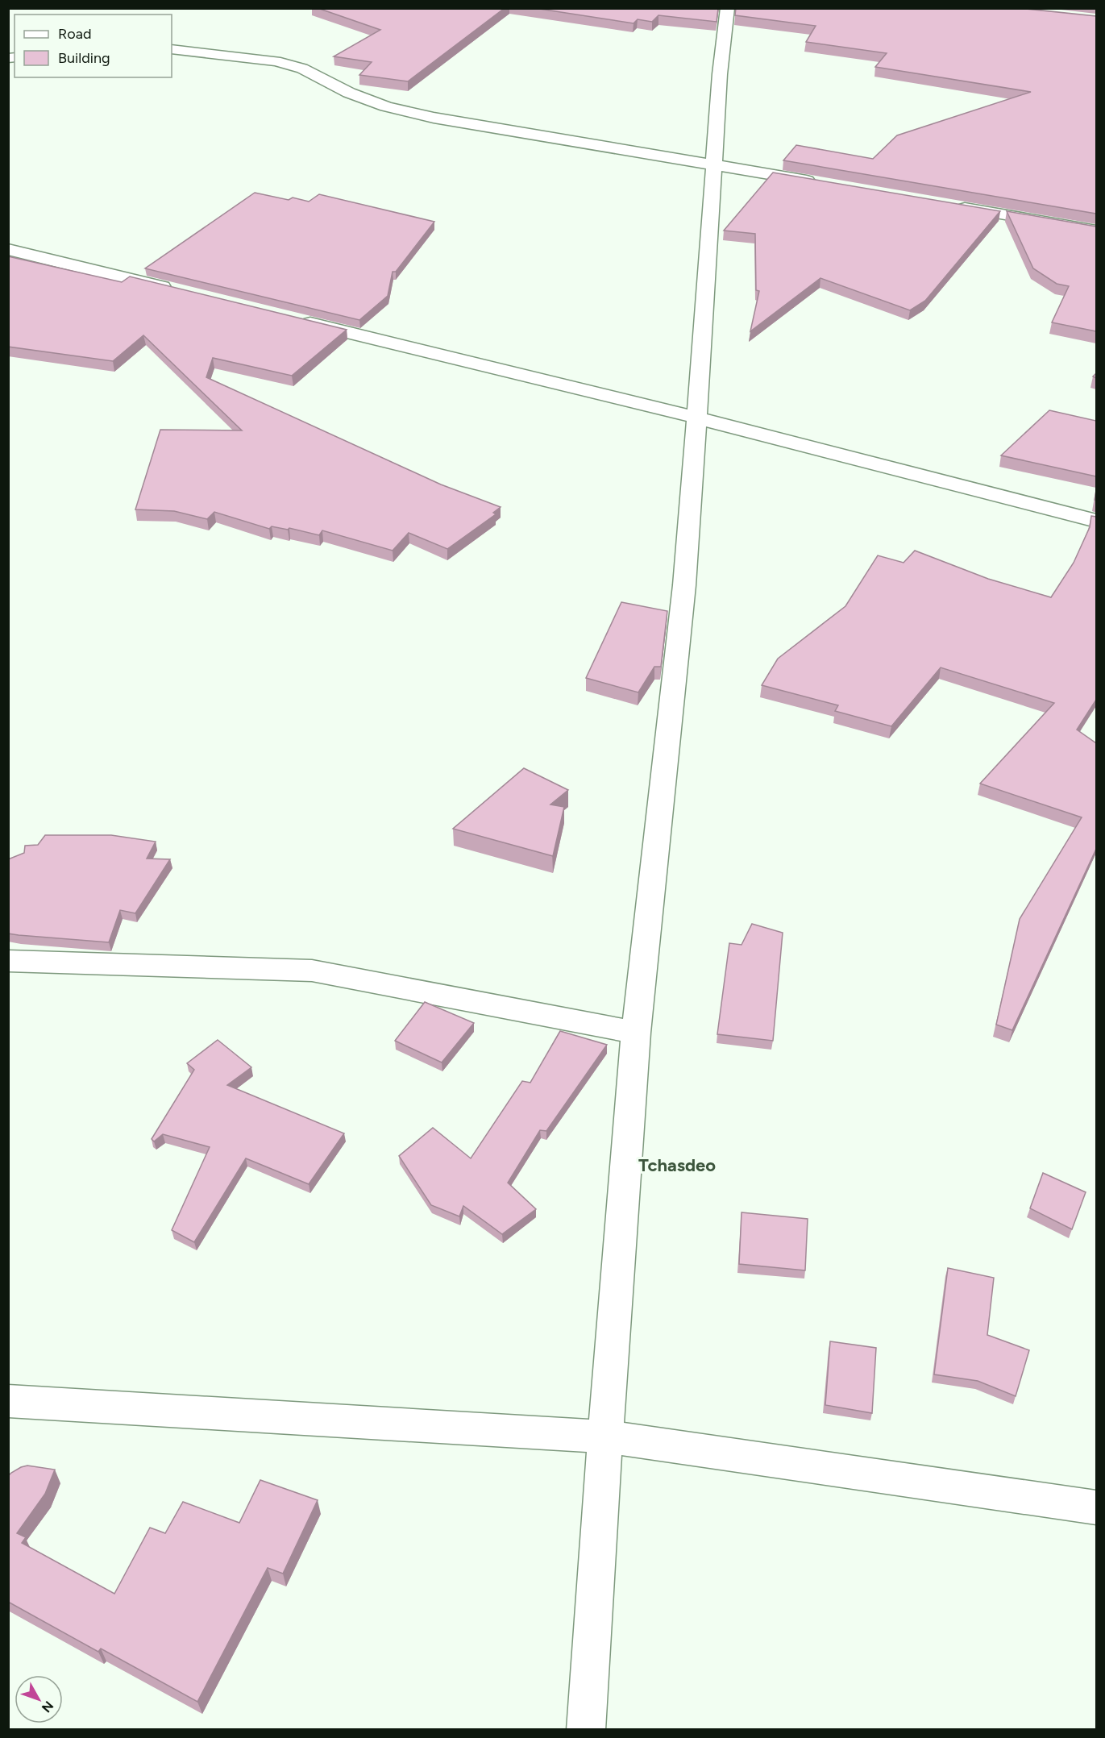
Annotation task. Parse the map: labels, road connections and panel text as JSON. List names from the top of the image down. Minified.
{"districts":["Tchasdeo"],"legend":["Road","Building"],"north":"bottom right"}
